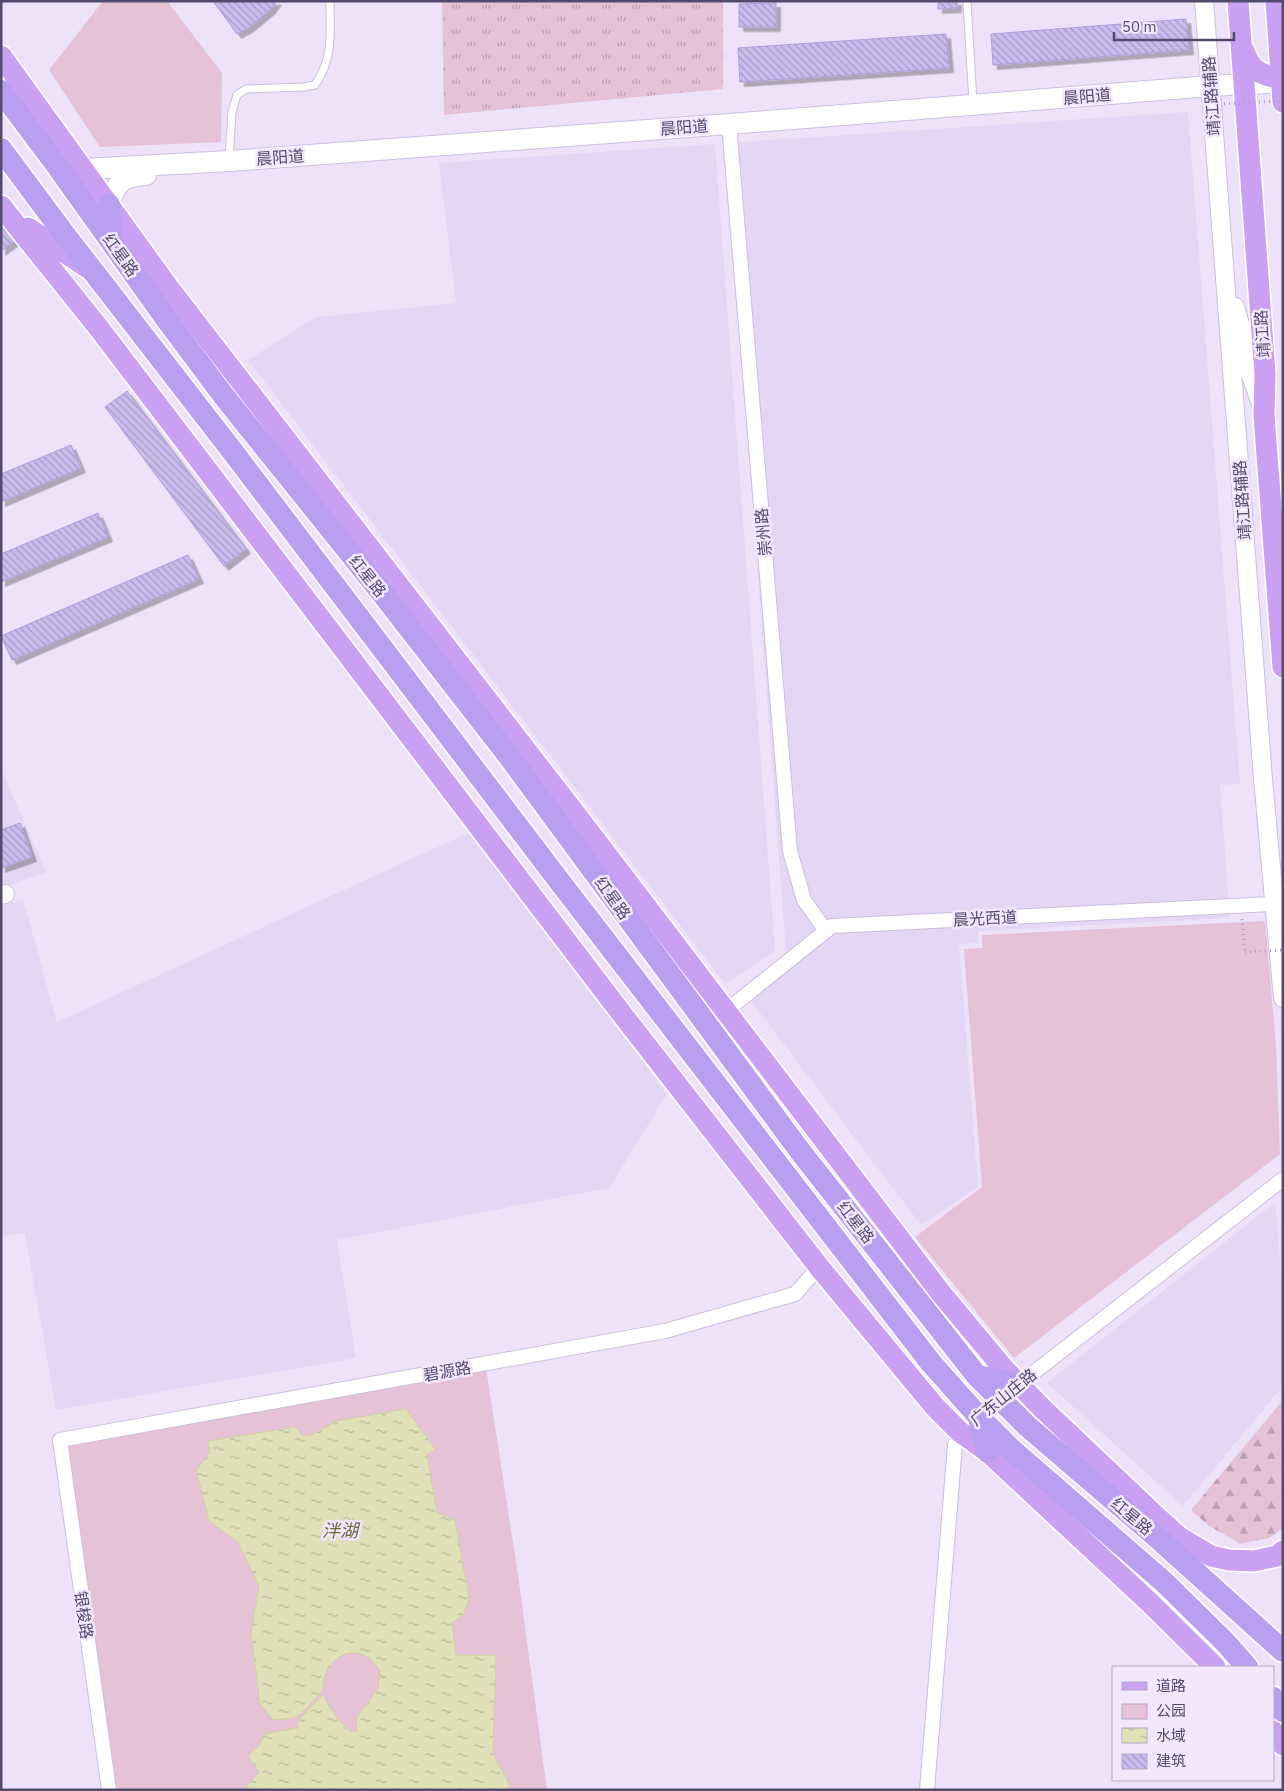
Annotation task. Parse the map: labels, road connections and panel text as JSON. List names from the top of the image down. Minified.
{"streets":{"highway":["红星路"],"main road":["晨阳道","靖江路"],"street":["靖江路辅路","崇州路","晨光西道","碧源路","广东山庄路","银梭路"]},"crossings":[["晨阳道","靖江路辅路"],["晨阳道","靖江路"],["晨阳道","崇州路"],["靖江路辅路","晨光西道"],["红星路","广东山庄路"],["崇州路","晨光西道"],["碧源路","银梭路"]],"water":["泮湖"],"legend":["道路","公园","水域","建筑"],"scale_bar":"50 m"}
